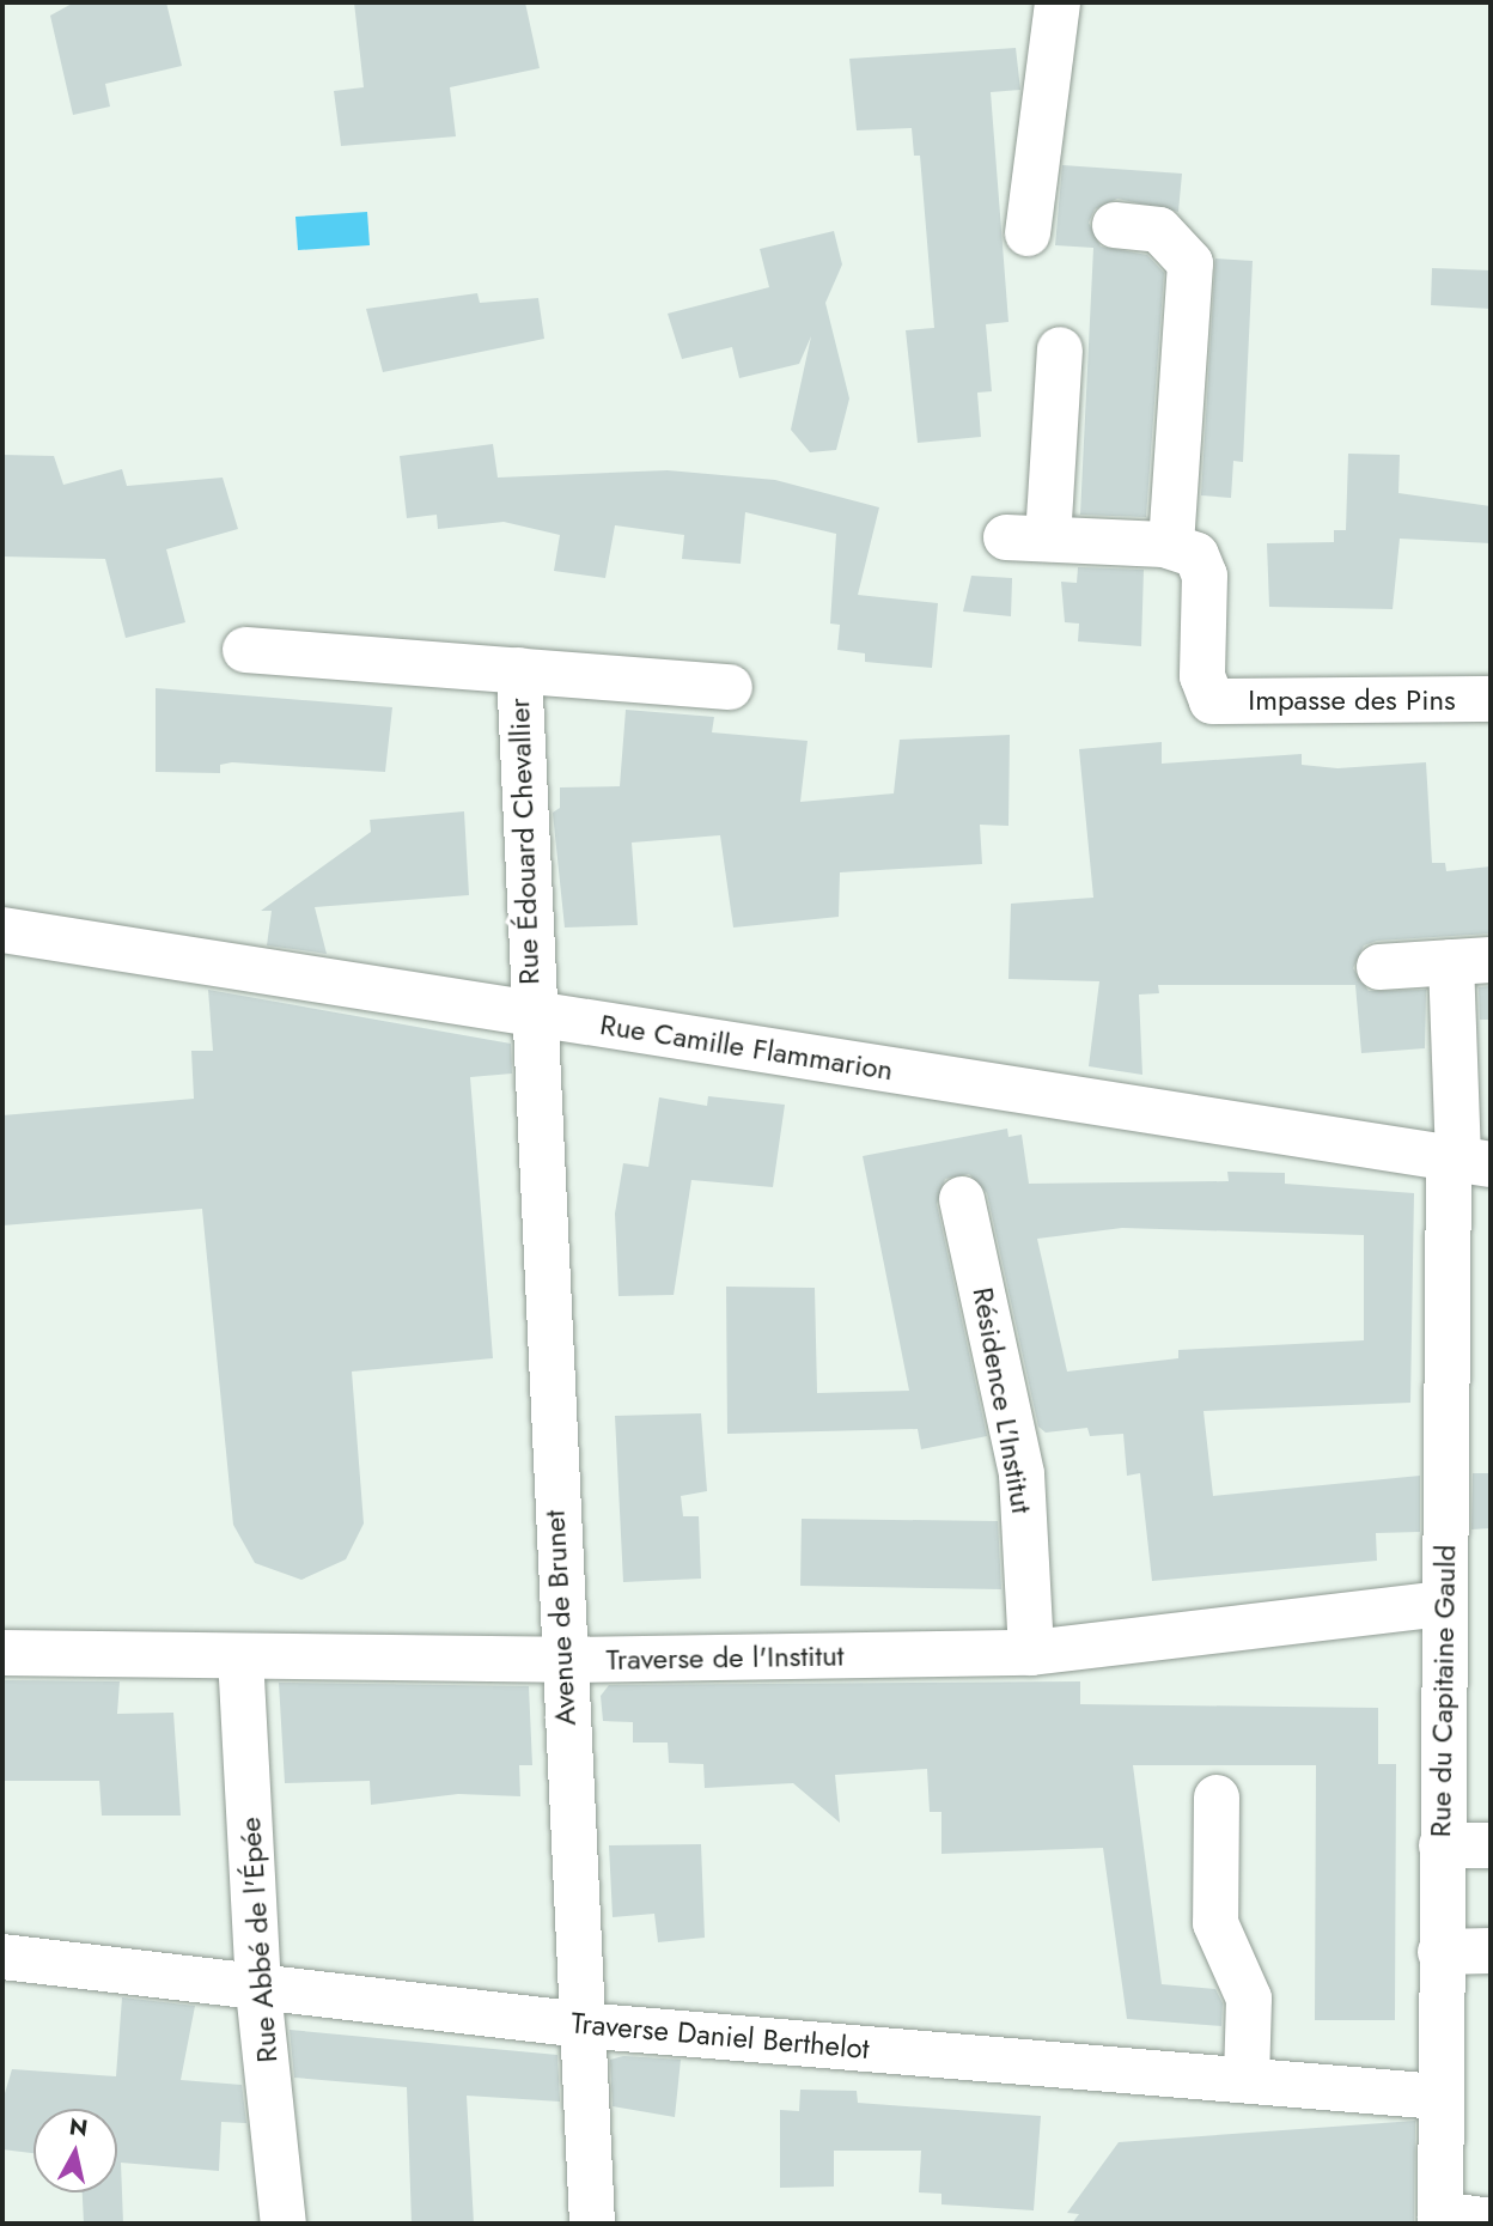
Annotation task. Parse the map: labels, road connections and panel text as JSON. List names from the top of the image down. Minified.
{"streets":{"street":["Impasse des Pins","Rue Édouard Chevallier","Rue Camille Flammarion","Résidence L'Institut","Avenue de Brunet","Traverse de l'Institut","Rue du Capitaine Gauld","Rue Abbé de l'Épée","Traverse Daniel Berthelot"]},"crossings":[["Rue Édouard Chevallier","Rue Camille Flammarion"],["Rue Édouard Chevallier","Avenue de Brunet"],["Rue Camille Flammarion","Avenue de Brunet"],["Rue Camille Flammarion","Rue du Capitaine Gauld"],["Résidence L'Institut","Traverse de l'Institut"],["Avenue de Brunet","Traverse de l'Institut"],["Avenue de Brunet","Traverse Daniel Berthelot"],["Traverse de l'Institut","Rue du Capitaine Gauld"],["Traverse de l'Institut","Rue Abbé de l'Épée"],["Rue du Capitaine Gauld","Traverse Daniel Berthelot"],["Rue Abbé de l'Épée","Traverse Daniel Berthelot"]],"north":"top"}
